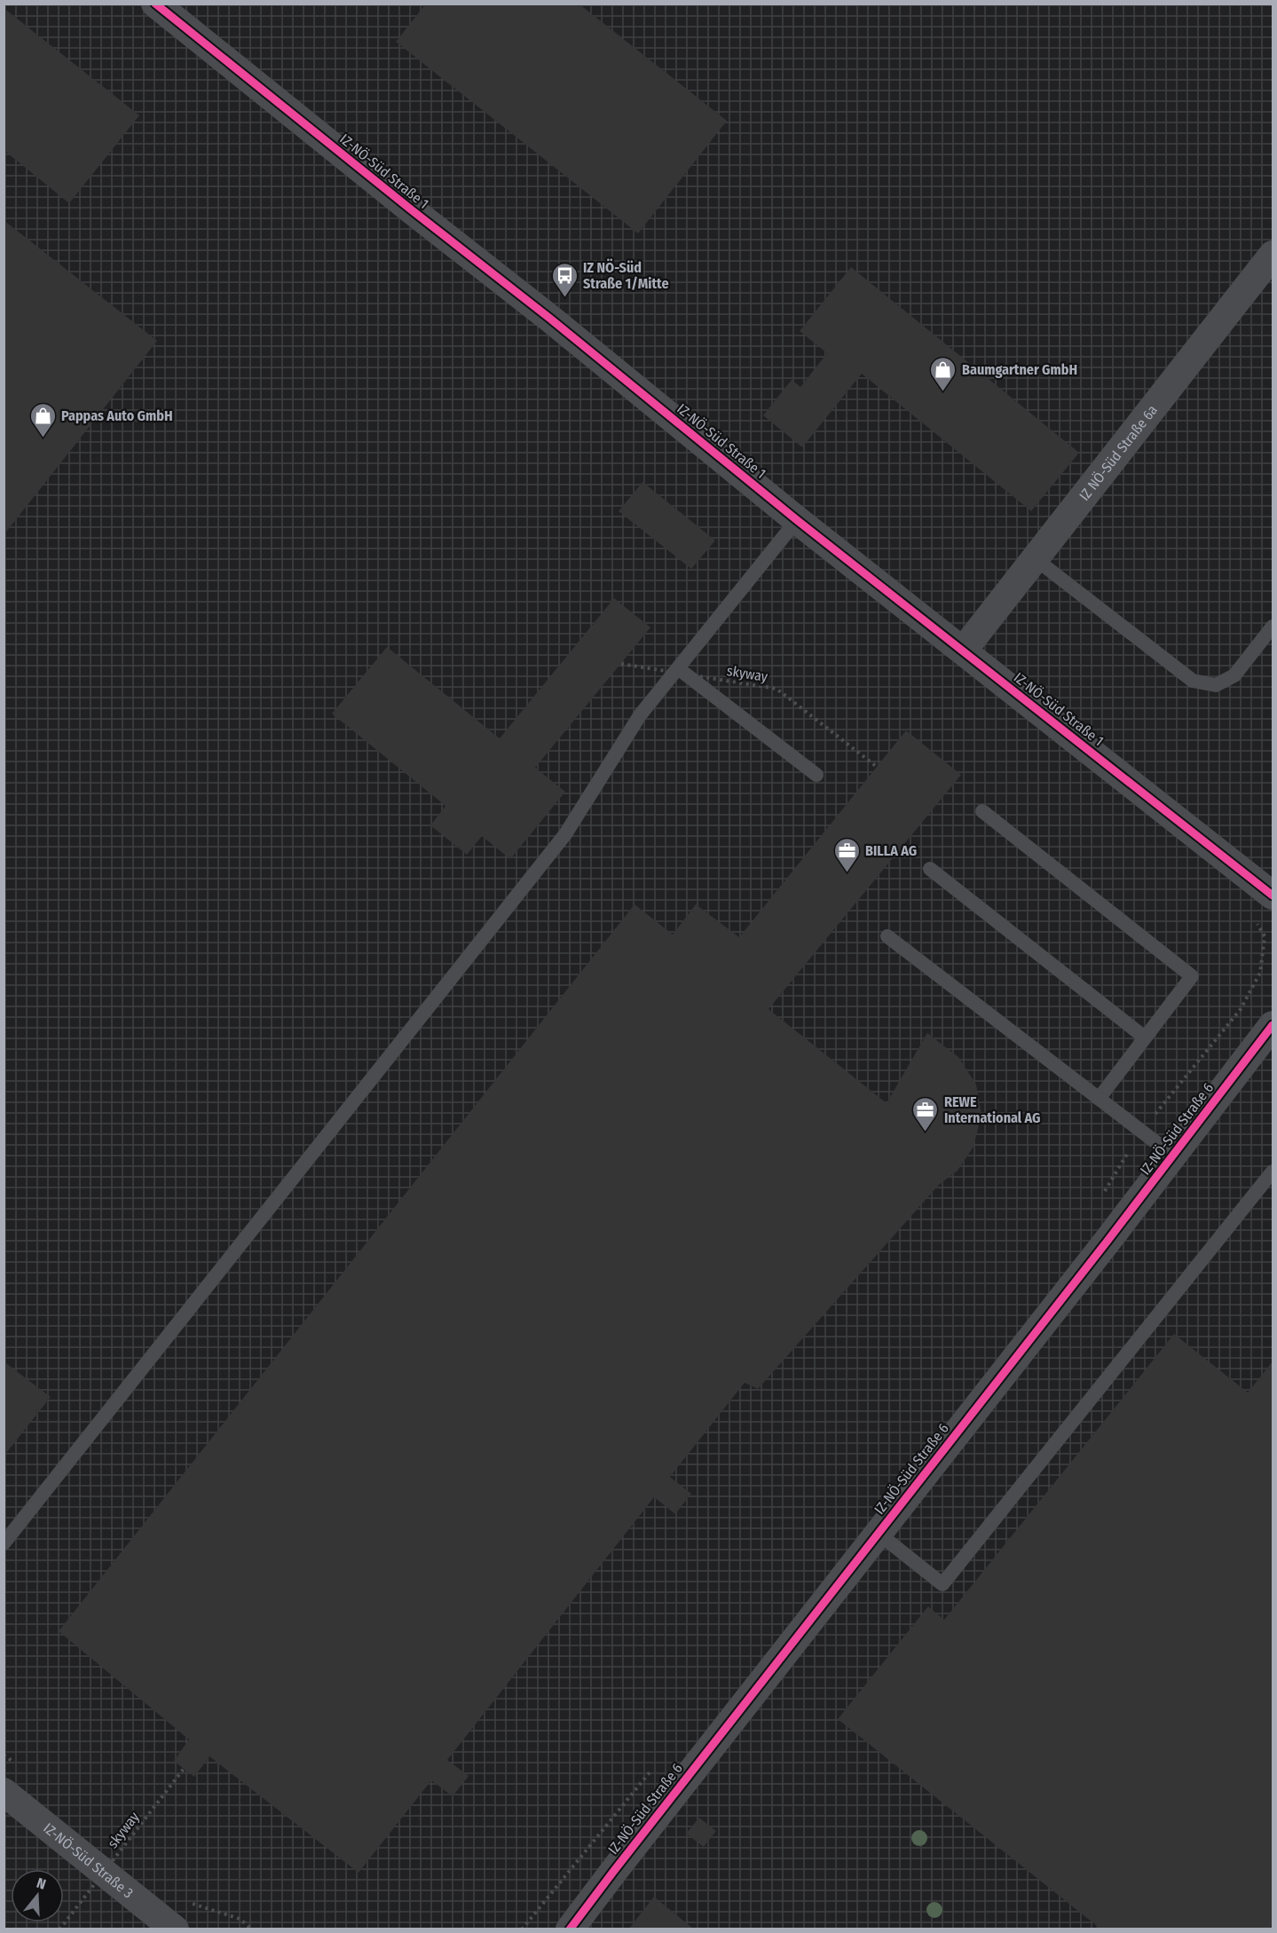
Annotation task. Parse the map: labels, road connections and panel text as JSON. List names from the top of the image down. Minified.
{"streets":{"street":["IZ-NÖ-Süd Straße 1","IZ NÖ-Süd Straße 6a","IZ-NÖ-Süd Straße 6","IZ-NÖ-Süd Straße 3"],"path":["skyway"]},"crossings":[["IZ-NÖ-Süd Straße 1","IZ NÖ-Süd Straße 6a"]],"places":{"bus stop":["IZ NÖ-Süd Straße 1/Mitte"],"shop":["Baumgartner GmbH","Pappas Auto GmbH"],"office":["BILLA AG","REWE International AG"]},"north":"top"}
